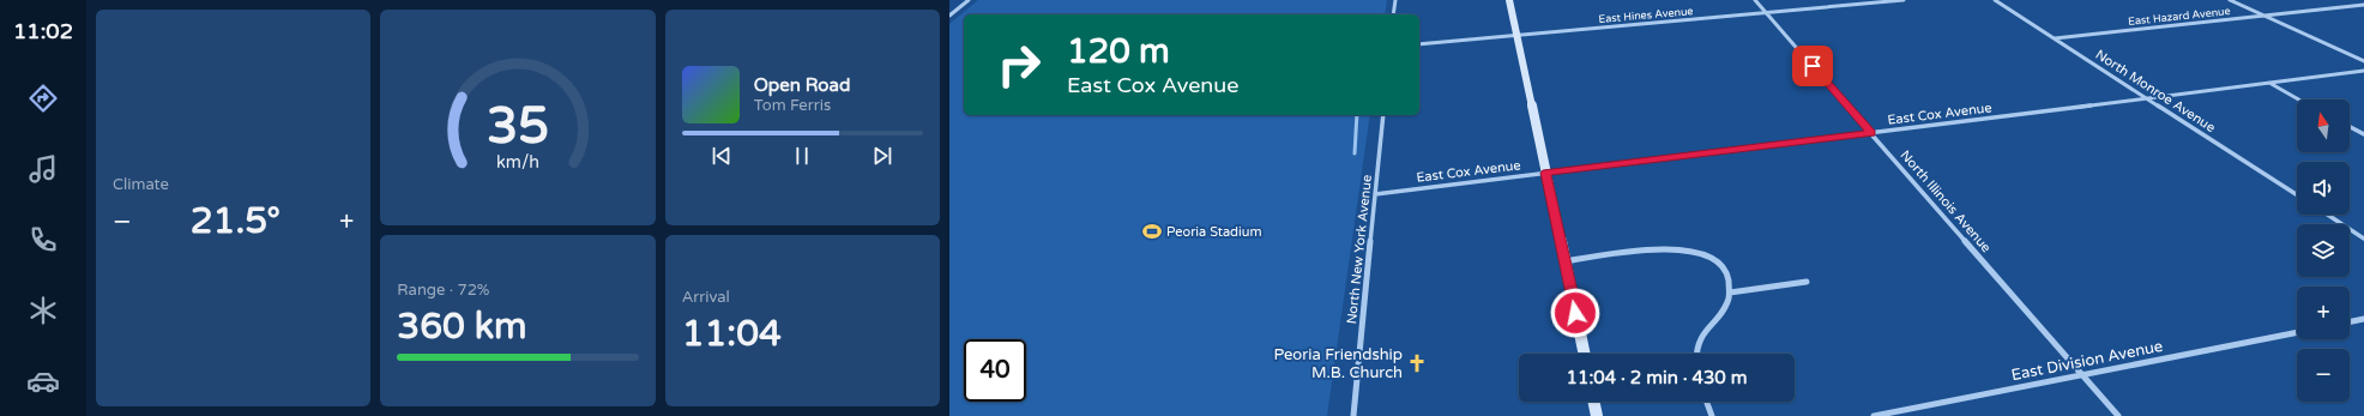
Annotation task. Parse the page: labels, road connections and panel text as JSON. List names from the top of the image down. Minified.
{"streets":{"street":["East Hines Avenue","East Hazard Avenue","North Monroe Avenue","East Cox Avenue","North Illinois Avenue","North New York Avenue","East Division Avenue"]},"crossings":[["East Hines Avenue","North Illinois Avenue"],["East Hazard Avenue","North Monroe Avenue"],["North Monroe Avenue","East Cox Avenue"],["East Cox Avenue","North Illinois Avenue"],["East Cox Avenue","North New York Avenue"],["North Illinois Avenue","East Division Avenue"]],"places":{"sports":["Peoria Stadium"],"church":["Peoria Friendship M.B. Church"]},"north":"top","page":{"tabs":"11:02","tile":["Climate",["Range · 72%","360 km"],["Arrival","11:04"]],"turn":["120 m","East Cox Avenue"],"song":["Open Road","Tom Ferris"],"map_buttons":["+","−"],"heat":["−","21.5°","+"],"limit":"40","trip":"11:04 · 2 min · 430 m","gauge":["35","km/h"]}}
